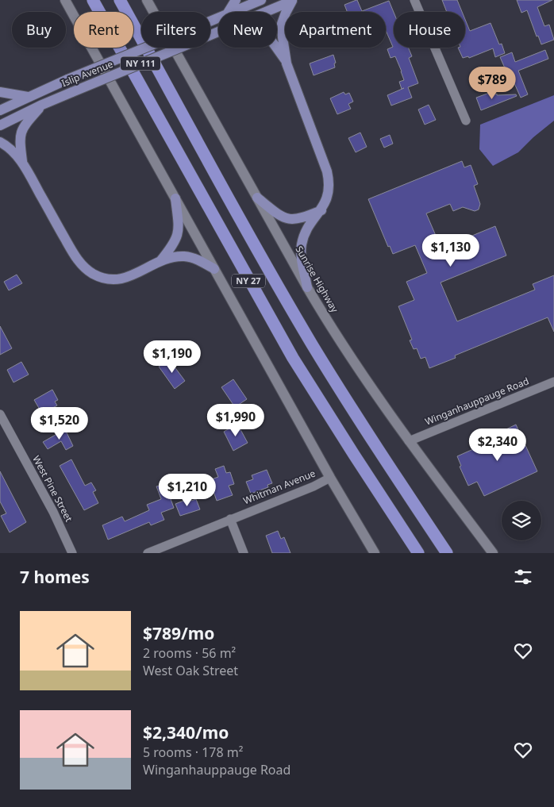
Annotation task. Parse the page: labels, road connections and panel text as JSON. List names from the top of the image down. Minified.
{"streets":{"highway":["NY 27"],"main road":["NY 111","Islip Avenue","Sunrise Highway"],"street":["Winganhauppauge Road","Whitman Avenue","West Pine Street"]},"crossings":[["Sunrise Highway","Winganhauppauge Road"]],"page":{"chip":["Buy","Rent","Filters","New","Apartment","House"],"price":["$789","$1,130","$1,190","$1,990","$1,520","$2,340","$1,210"],"heading":"7 homes","list":[{"name":"$789/mo","note":"2 rooms · 56 m² · West Oak Street"},{"name":"$2,340/mo","note":"5 rooms · 178 m² · Winganhauppauge Road"}]}}
